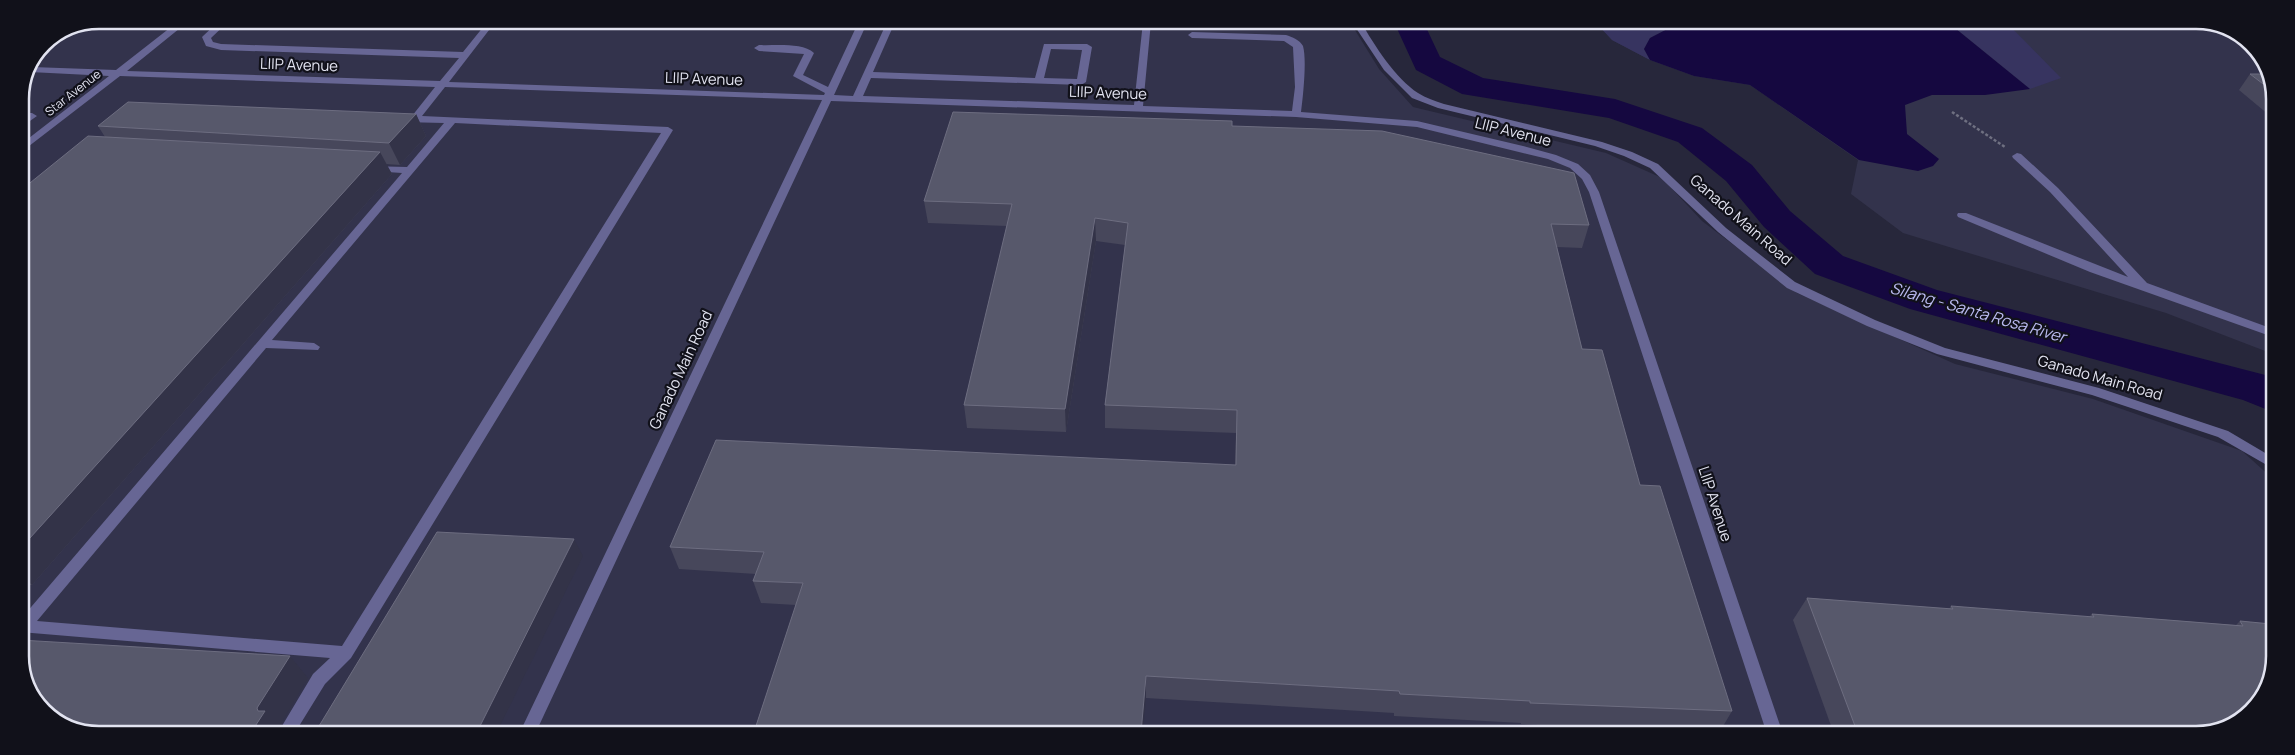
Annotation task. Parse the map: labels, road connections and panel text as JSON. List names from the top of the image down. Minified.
{"streets":{"street":["LIIP Avenue","Star Avenue","Ganado Main Road"]},"crossings":[["LIIP Avenue","Star Avenue"],["LIIP Avenue","Ganado Main Road"]],"water":["Silang - Santa Rosa River"]}
